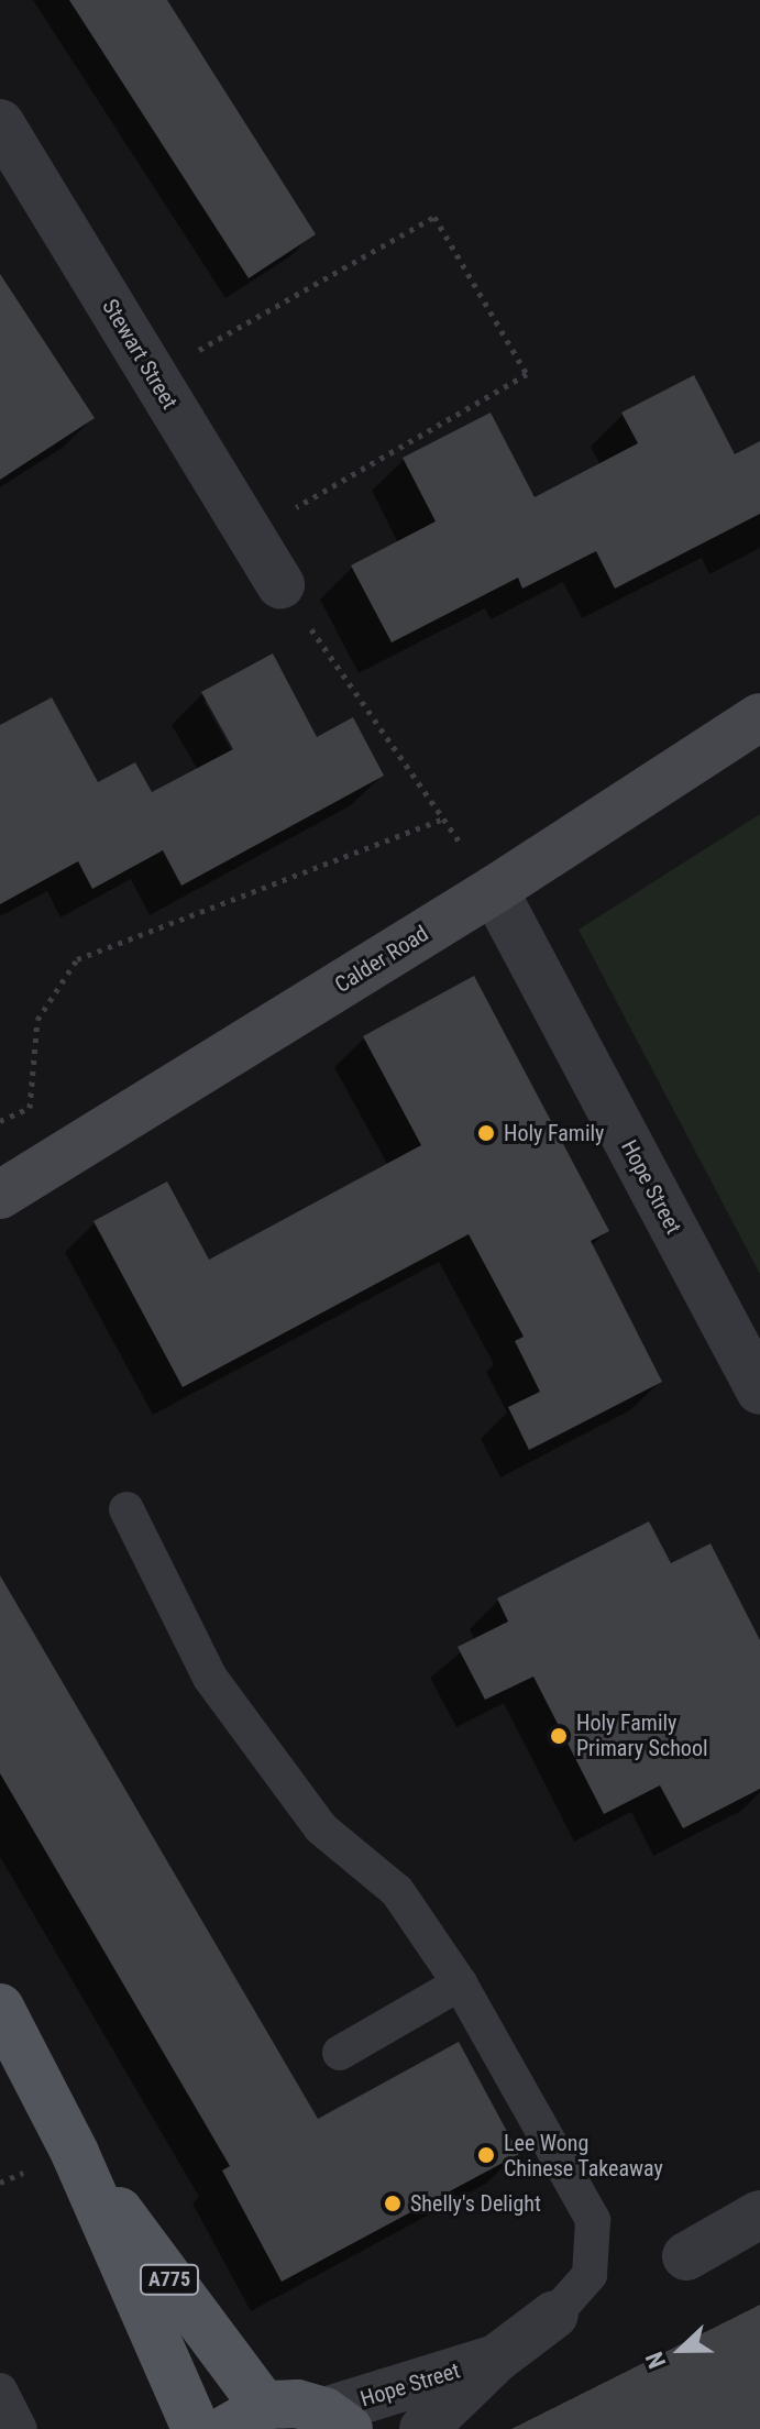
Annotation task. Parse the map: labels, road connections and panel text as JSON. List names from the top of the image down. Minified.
{"streets":{"main road":["Calder Road","A775"],"street":["Stewart Street","Hope Street"]},"crossings":[["Calder Road","Hope Street"]],"places":["Holy Family","Holy Family Primary School","Lee Wong Chinese Takeaway","Shelly's Delight"],"north":"left"}
